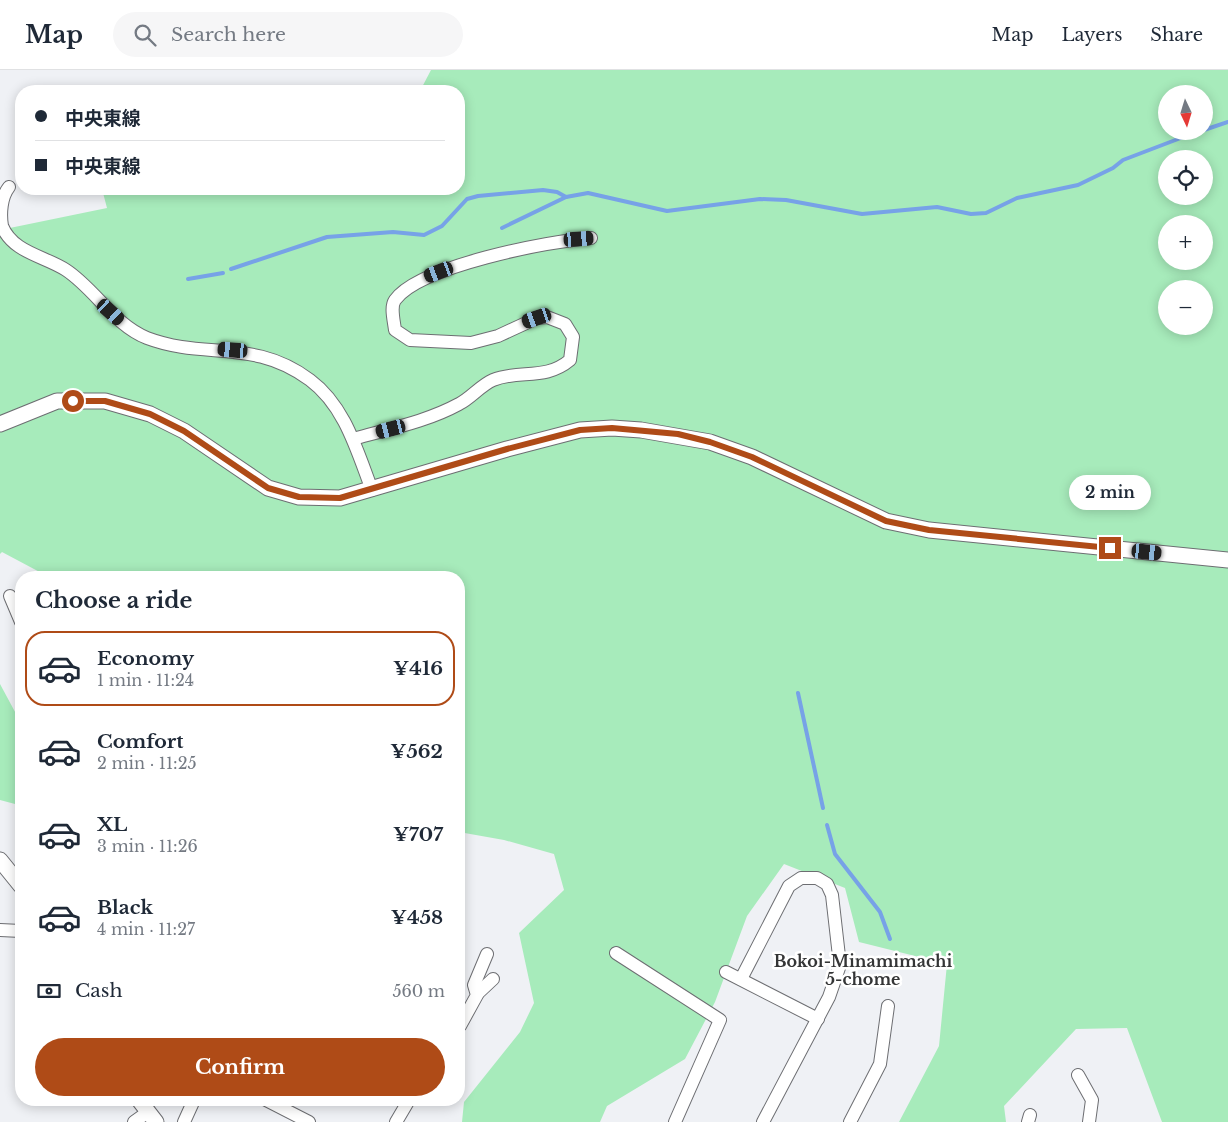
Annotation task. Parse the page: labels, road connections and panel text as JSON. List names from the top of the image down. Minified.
{"districts":["Bokoi-Minamimachi 5-chome"],"north":"bottom","page":{"header":"Map","search":"Search here","nav":["Map","Layers","Share"],"map_buttons":["+","−"],"banner":["中央東線","中央東線"],"bubble":"2 min","heading":"Choose a ride","list":[{"name":"Economy","note":"1 min · 11:24","value":"¥416"},{"name":"Comfort","note":"2 min · 11:25","value":"¥562"},{"name":"XL","note":"3 min · 11:26","value":"¥707"},{"name":"Black","note":"4 min · 11:27","value":"¥458"}],"pay":["Cash","560 m"],"buttons":"Confirm"}}
